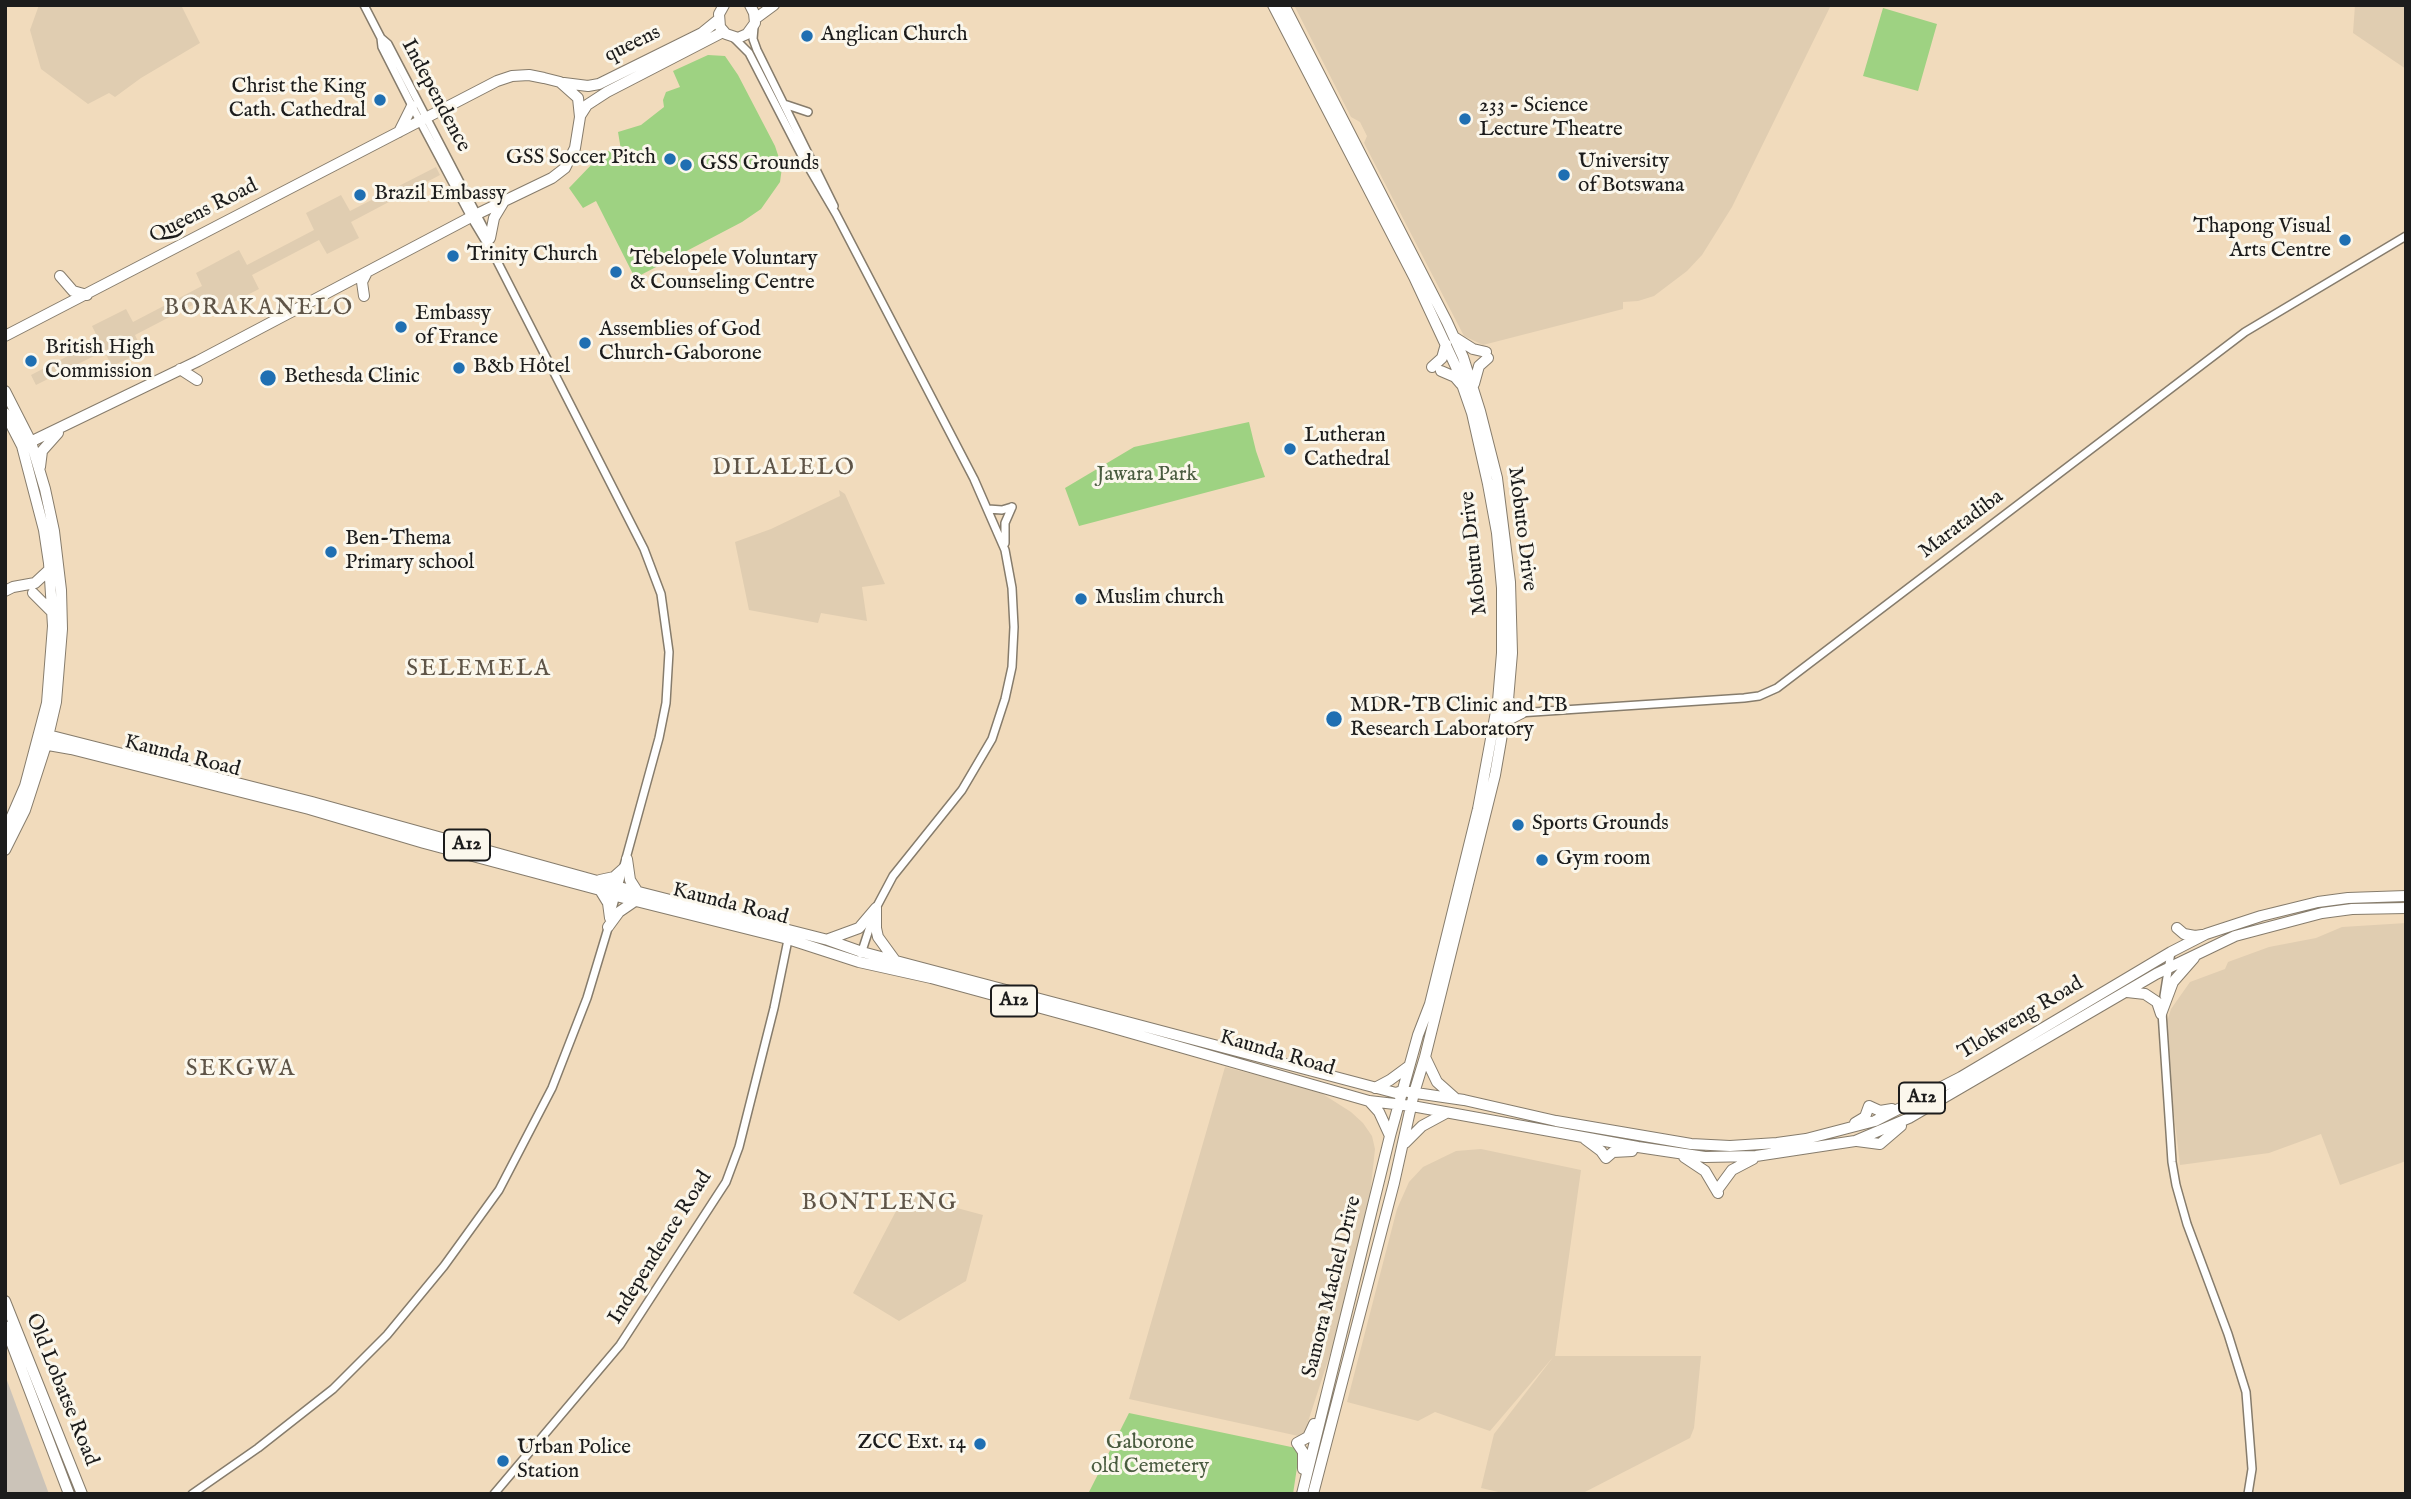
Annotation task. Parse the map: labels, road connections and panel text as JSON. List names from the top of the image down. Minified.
{"streets":{"main road":["queens","Queens Road","Mobuto Drive","Mobutu Drive","Kaunda Road","A12","Tlokweng Road","Samora Machel Drive","Old Lobatse Road"],"street":["Independence","Maratadiba","Independence Road"]},"crossings":[["queens","Independence"],["queens","Queens Road"],["Independence","Queens Road"],["Maratadiba","Mobuto Drive"],["Maratadiba","Mobutu Drive"],["Mobuto Drive","Mobutu Drive"],["Mobuto Drive","Tlokweng Road"],["Mobutu Drive","Kaunda Road"],["Mobutu Drive","Tlokweng Road"],["Mobutu Drive","Samora Machel Drive"],["Kaunda Road","Tlokweng Road"],["Kaunda Road","Independence Road"],["Kaunda Road","Samora Machel Drive"],["Tlokweng Road","Samora Machel Drive"]],"districts":["BORAKANELO","DILALELO","SELEMELA","SEKGWA","BONTLENG"],"parks":["Jawara Park","Gaborone old Cemetery"],"places":["Anglican Church","Christ the King Cath. Cathedral","233 - Science Lecture Theatre","GSS Soccer Pitch","GSS Grounds","University of Botswana","Brazil Embassy","Thapong Visual Arts Centre","Trinity Church","Tebelopele Voluntary & Counseling Centre","Embassy of France","Assemblies of God Church-Gaborone","British High Commission","B&b Hôtel","Bethesda Clinic","Lutheran Cathedral","Ben-Thema Primary school","Muslim church","MDR-TB Clinic and TB Research Laboratory","Sports Grounds","Gym room","ZCC Ext. 14","Urban Police Station"]}
